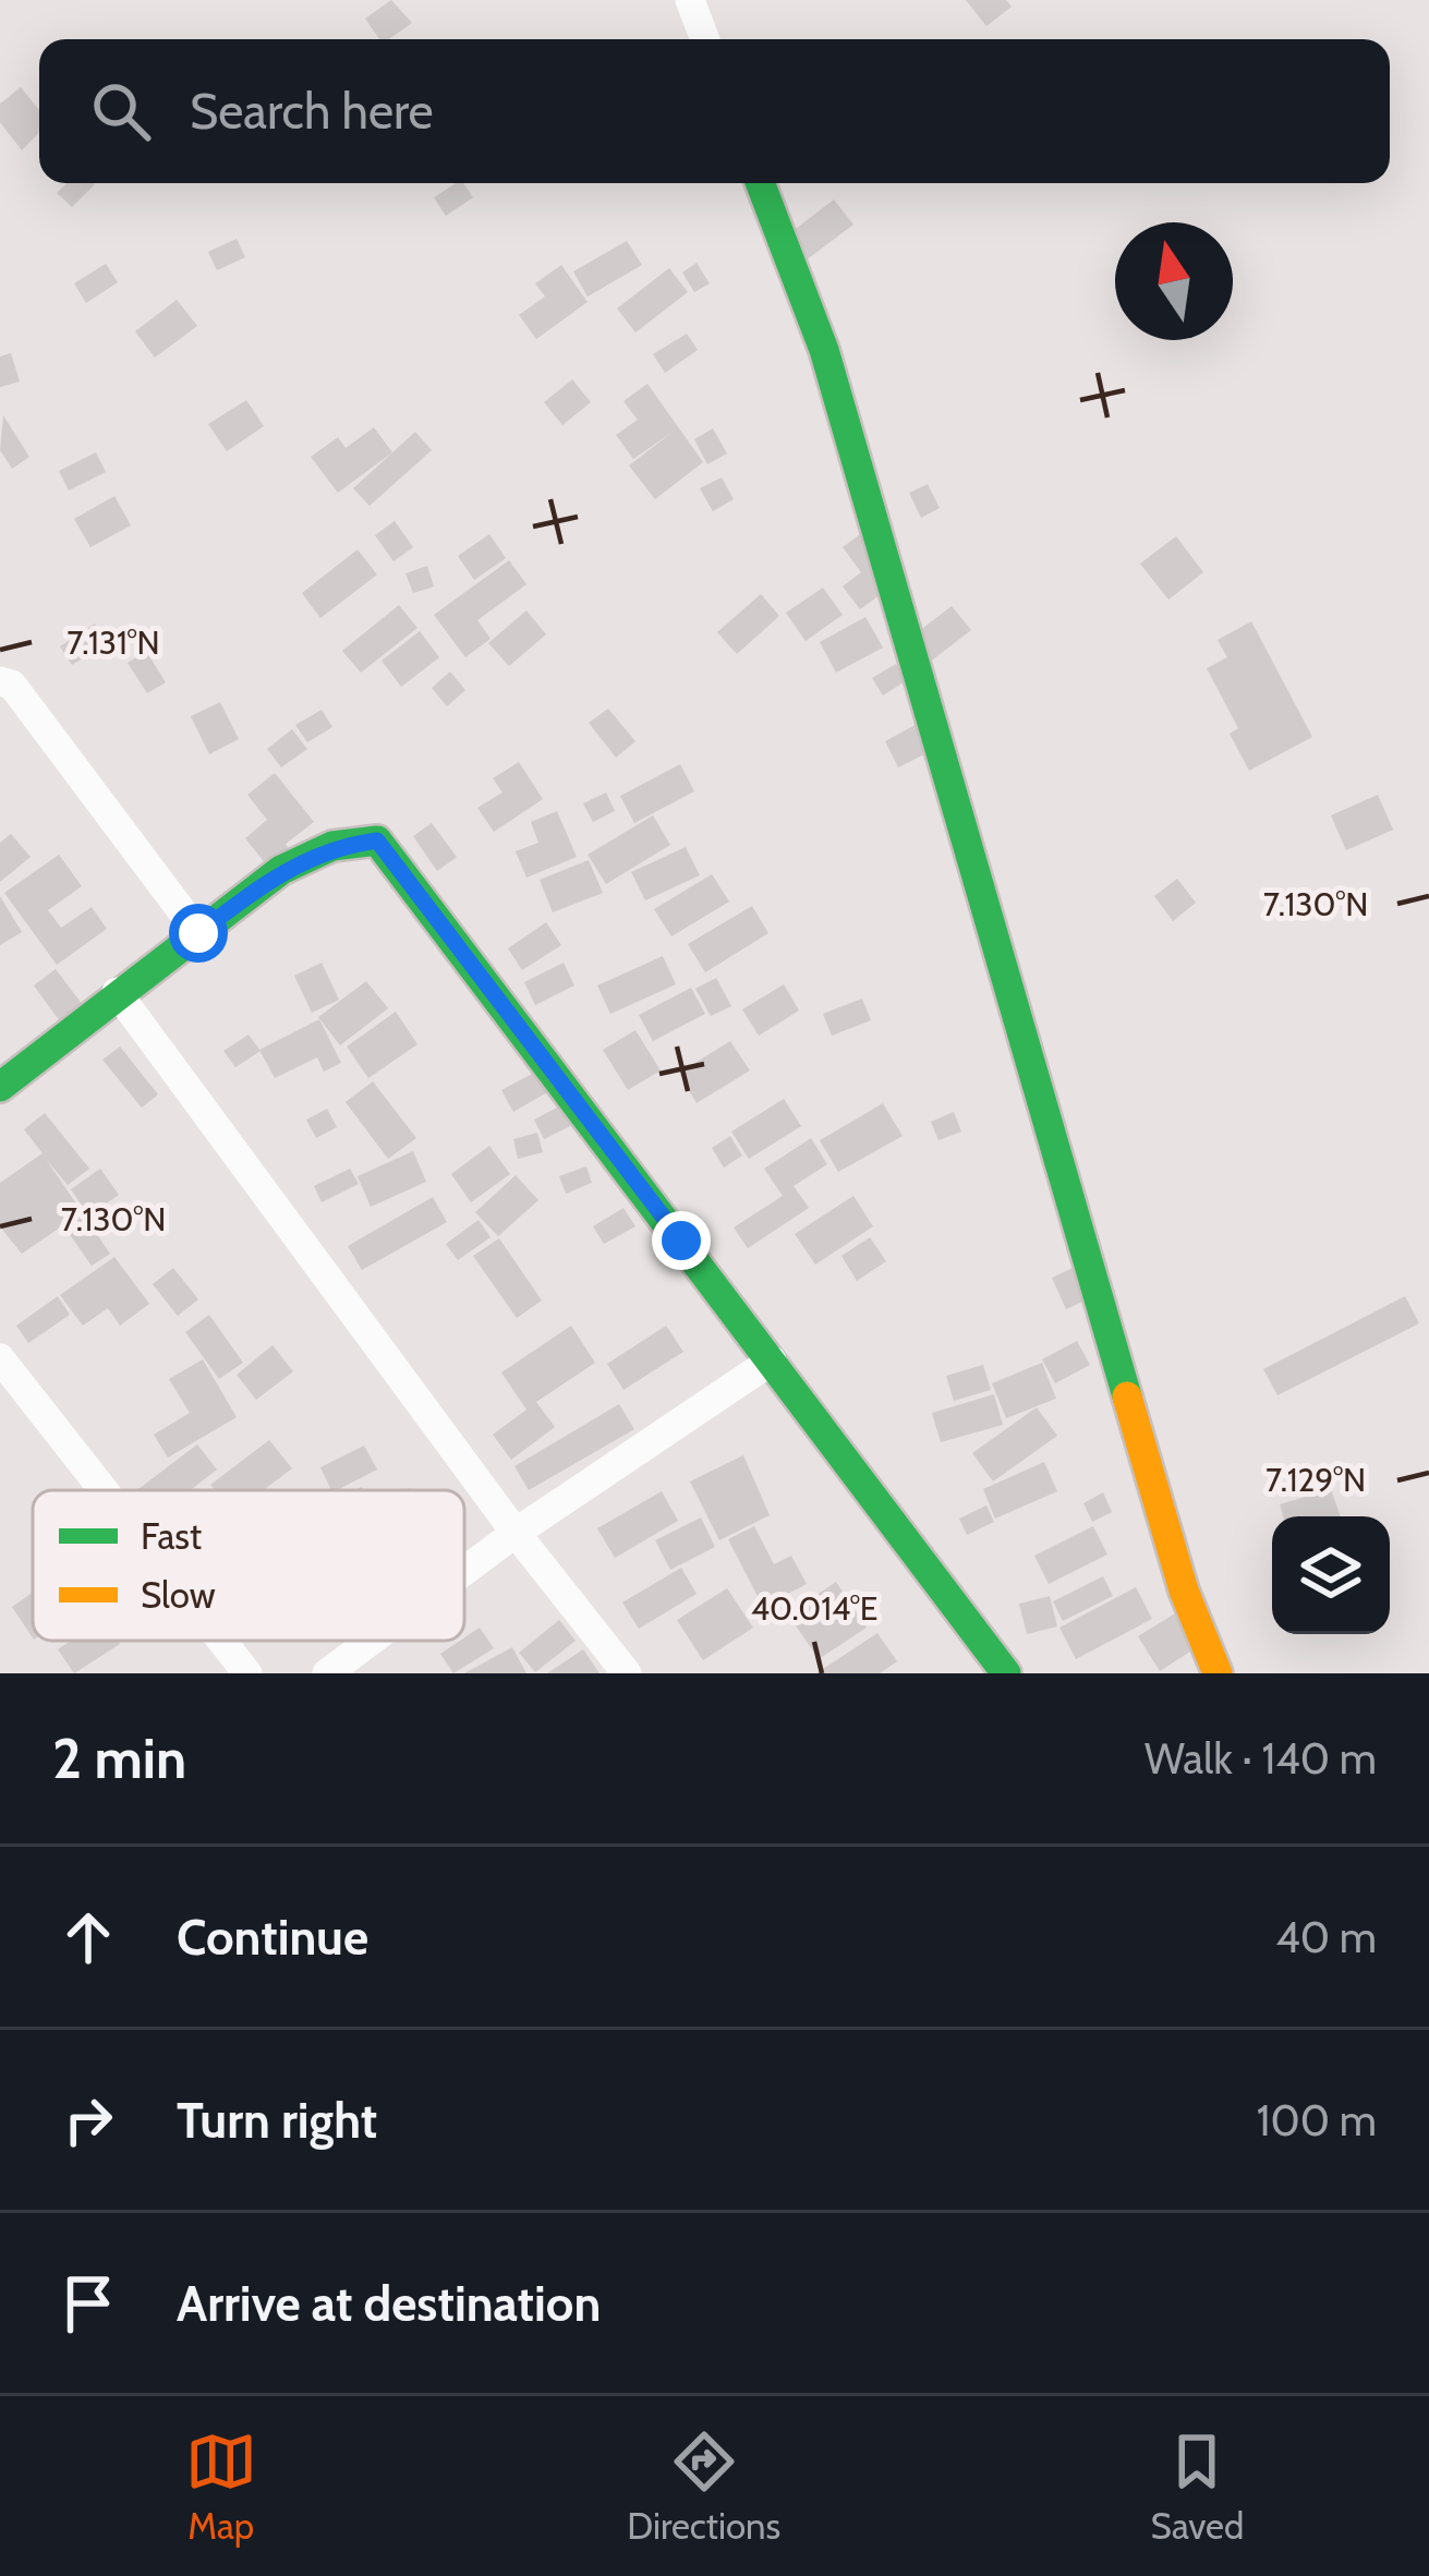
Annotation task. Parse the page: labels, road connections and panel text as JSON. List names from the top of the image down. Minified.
{"legend":["Fast","Slow"],"north":"top","page":{"search":"Search here","heading":["2 min","Walk · 140 m"],"list":[["Continue","40 m"],["Turn right","100 m"],"Arrive at destination"],"nav":["Map","Directions","Saved"]},"coordinates":["7.131°N","7.130°N","7.129°N","40.014°E"]}
